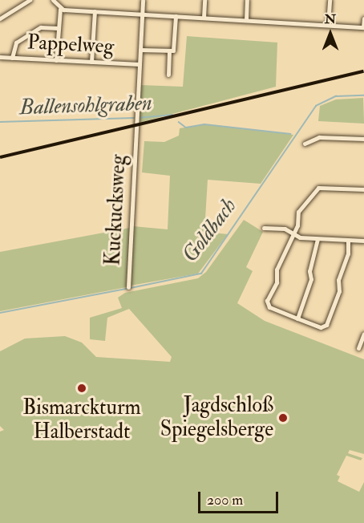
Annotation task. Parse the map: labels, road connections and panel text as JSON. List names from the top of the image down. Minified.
{"streets":{"street":["Pappelweg","Kuckucksweg"]},"crossings":[["Pappelweg","Kuckucksweg"]],"water":["Ballensohlgraben","Goldbach"],"places":["Bismarckturm Halberstadt","Jagdschloß Spiegelsberge"],"scale_bar":"200 m","north":"top"}
